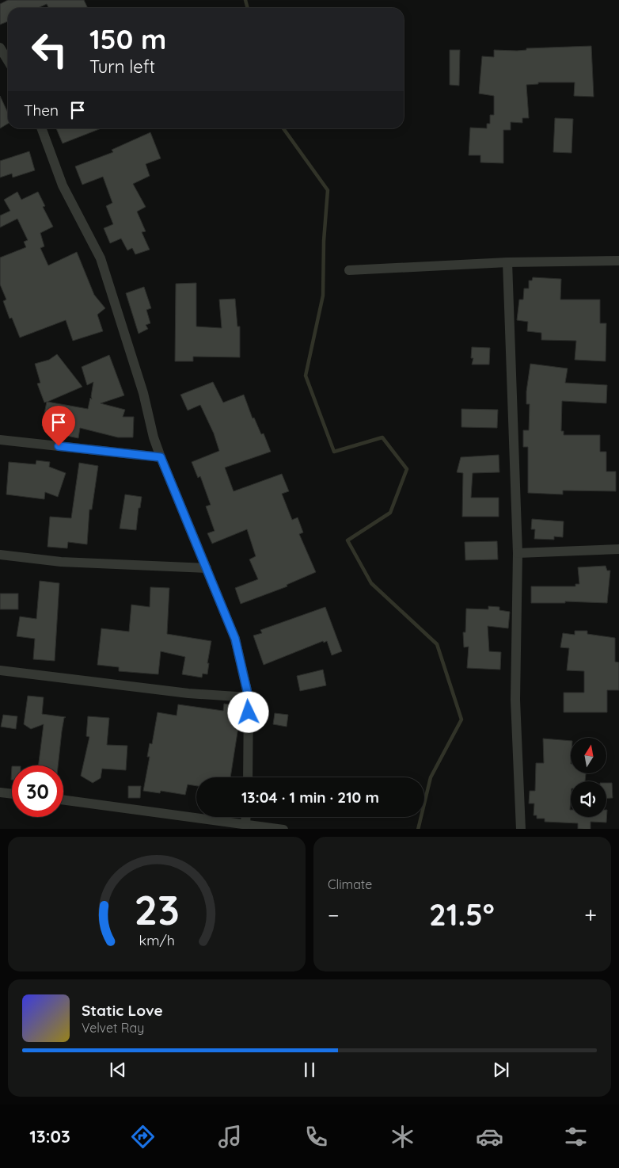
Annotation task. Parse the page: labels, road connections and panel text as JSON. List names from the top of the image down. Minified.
{"north":"top","page":{"turn":["150 m","Turn left"],"then":"Then","limit":"30","trip":"13:04 · 1 min · 210 m","tile":"Climate","heat":["−","21.5°","+"],"song":["Static Love","Velvet Ray"],"tabs":"13:03","gauge":["23","km/h"]}}
